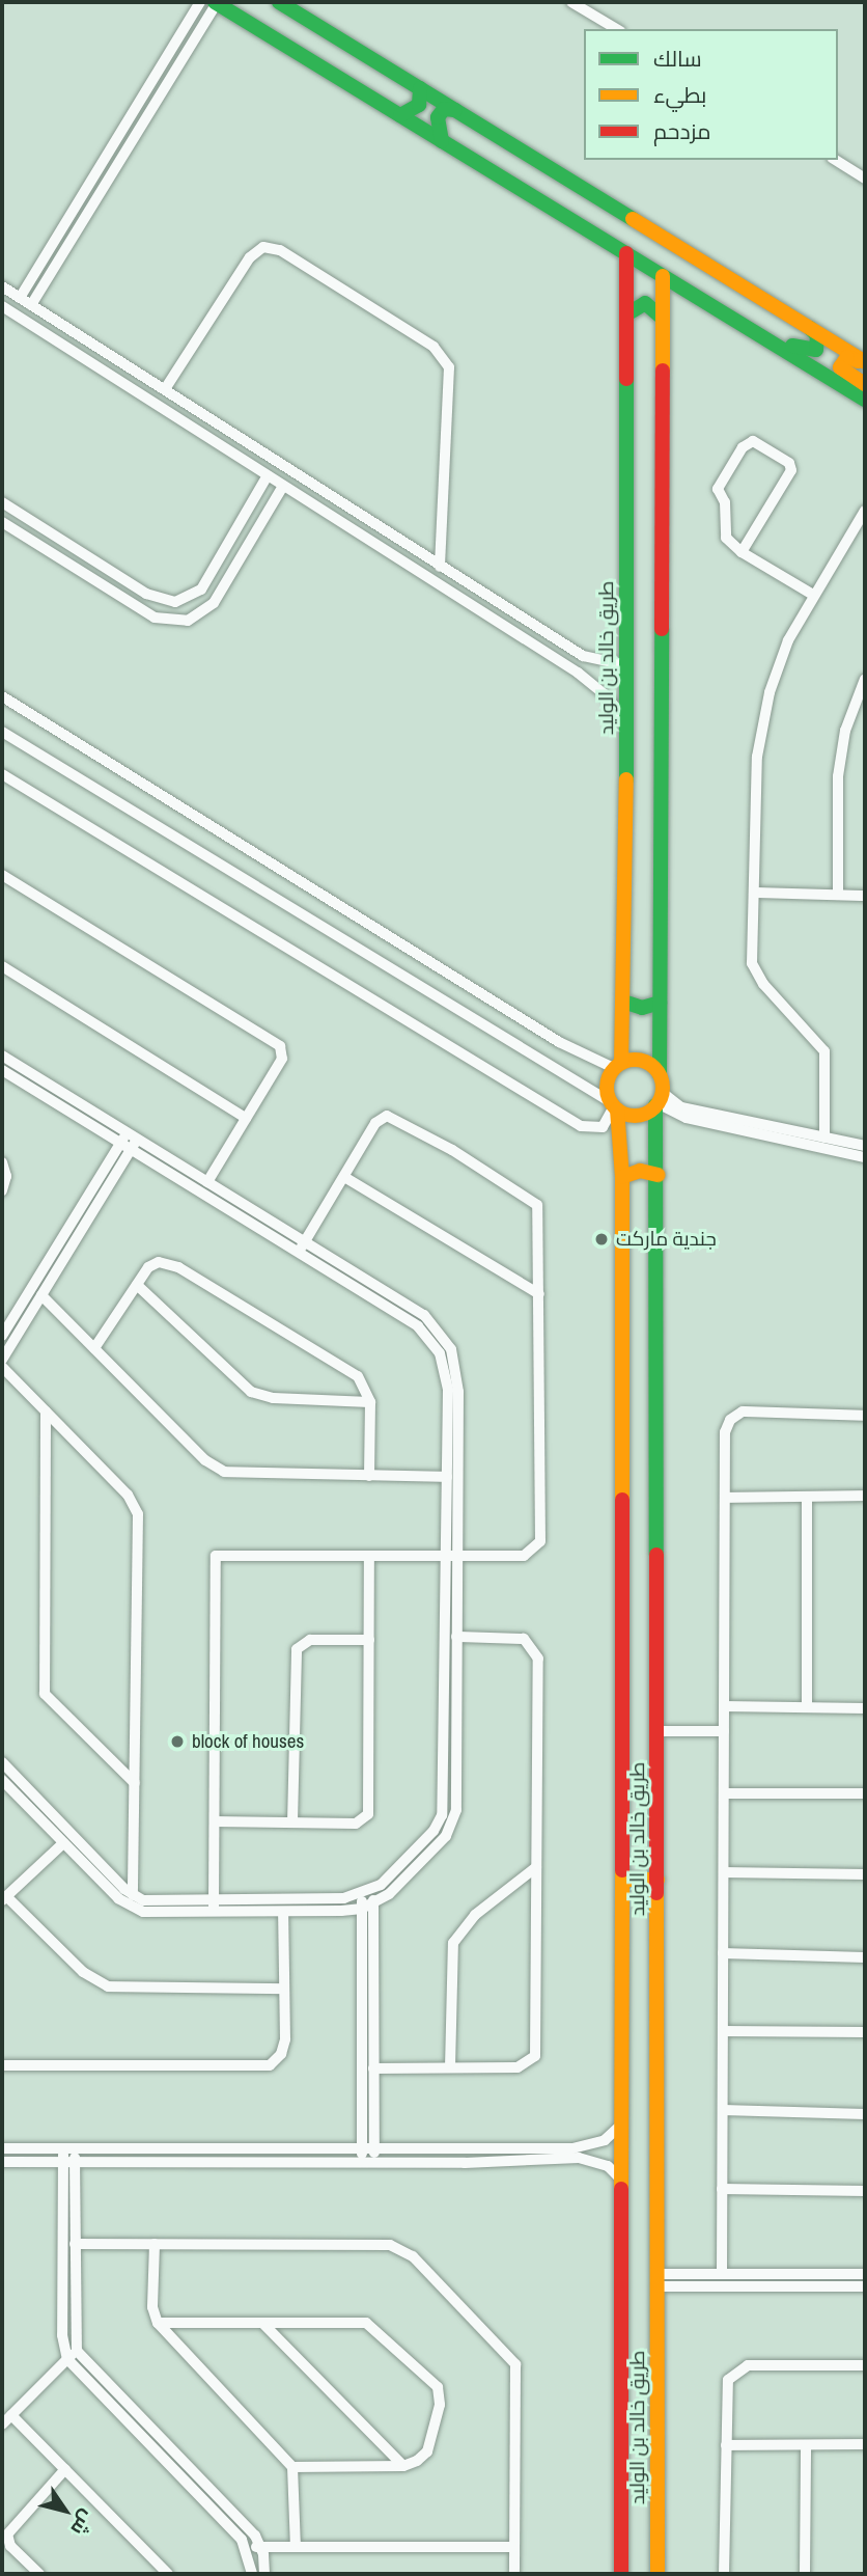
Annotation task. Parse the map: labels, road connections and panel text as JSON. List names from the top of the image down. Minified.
{"streets":{"street":["طريق خالد بن الوليد"]},"places":["جندية ماركت","block of houses"],"legend":["سالك","بطيء","مزدحم"],"north":"bottom right"}
